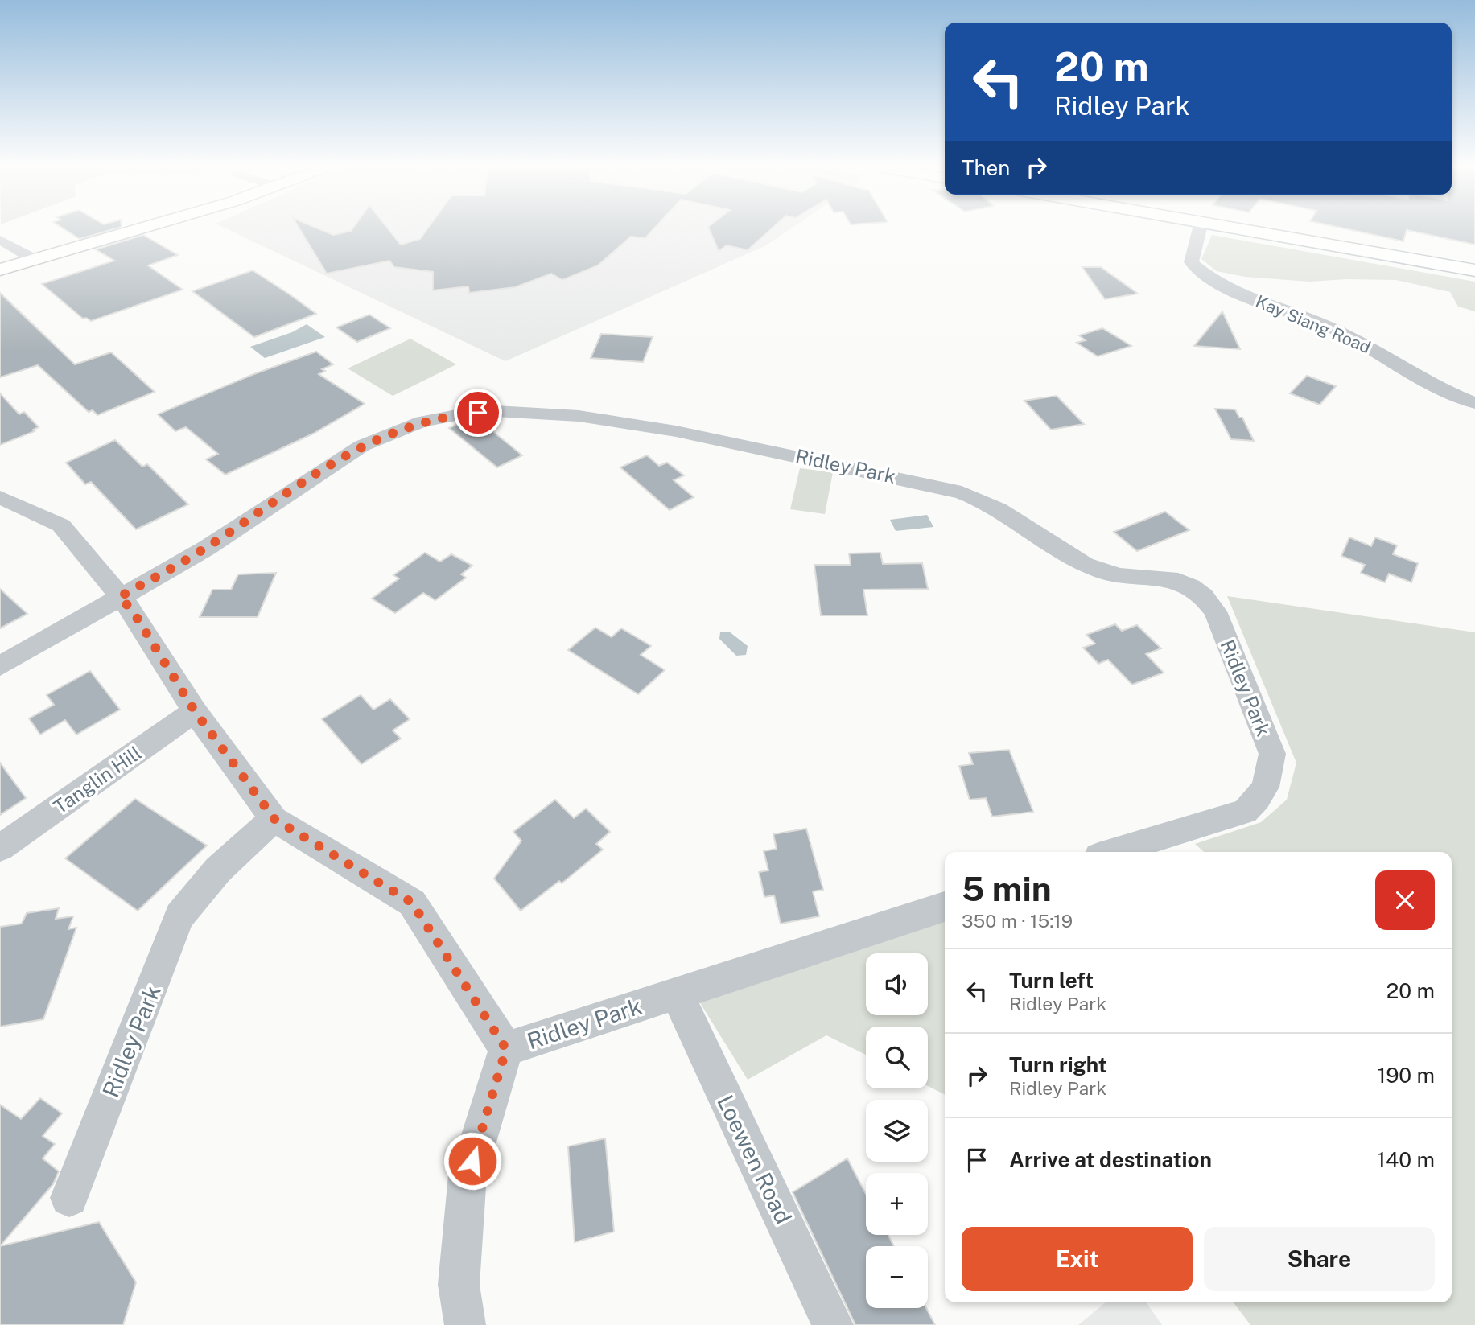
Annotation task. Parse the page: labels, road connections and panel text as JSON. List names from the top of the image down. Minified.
{"streets":{"street":["Kay Siang Road","Ridley Park","Tanglin Hill","Loewen Road"]},"crossings":[["Ridley Park","Tanglin Hill"],["Ridley Park","Loewen Road"]],"page":{"turn":["20 m","Ridley Park"],"then":"Then","heading":["5 min","350 m · 15:19"],"list":[{"name":"Turn left","note":"Ridley Park","value":"20 m"},{"name":"Turn right","note":"Ridley Park","value":"190 m"},{"name":"Arrive at destination","value":"140 m"}],"map_buttons":["+","−"],"buttons":["Exit","Share"]}}
